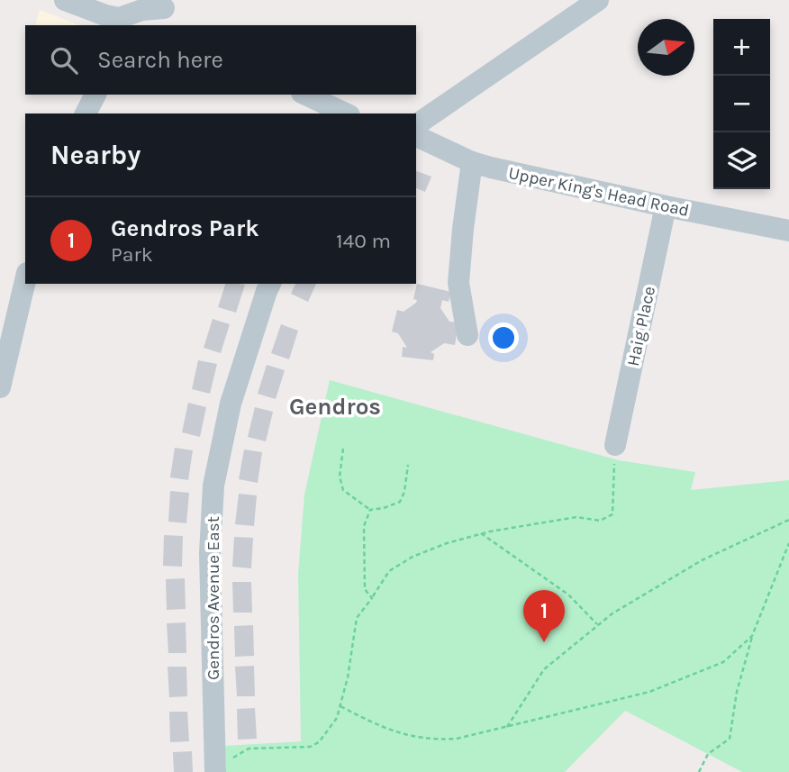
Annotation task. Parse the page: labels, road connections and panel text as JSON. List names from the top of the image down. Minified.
{"streets":{"street":["Upper King's Head Road","Haig Place","Gendros Avenue East"]},"crossings":[["Upper King's Head Road","Haig Place"]],"districts":["Gendros"],"north":"right","page":{"map_buttons":["+","−"],"search":"Search here","heading":"Nearby","list":[{"mark":"1","name":"Gendros Park","note":"Park","value":"140 m"}],"pins":"1"}}
